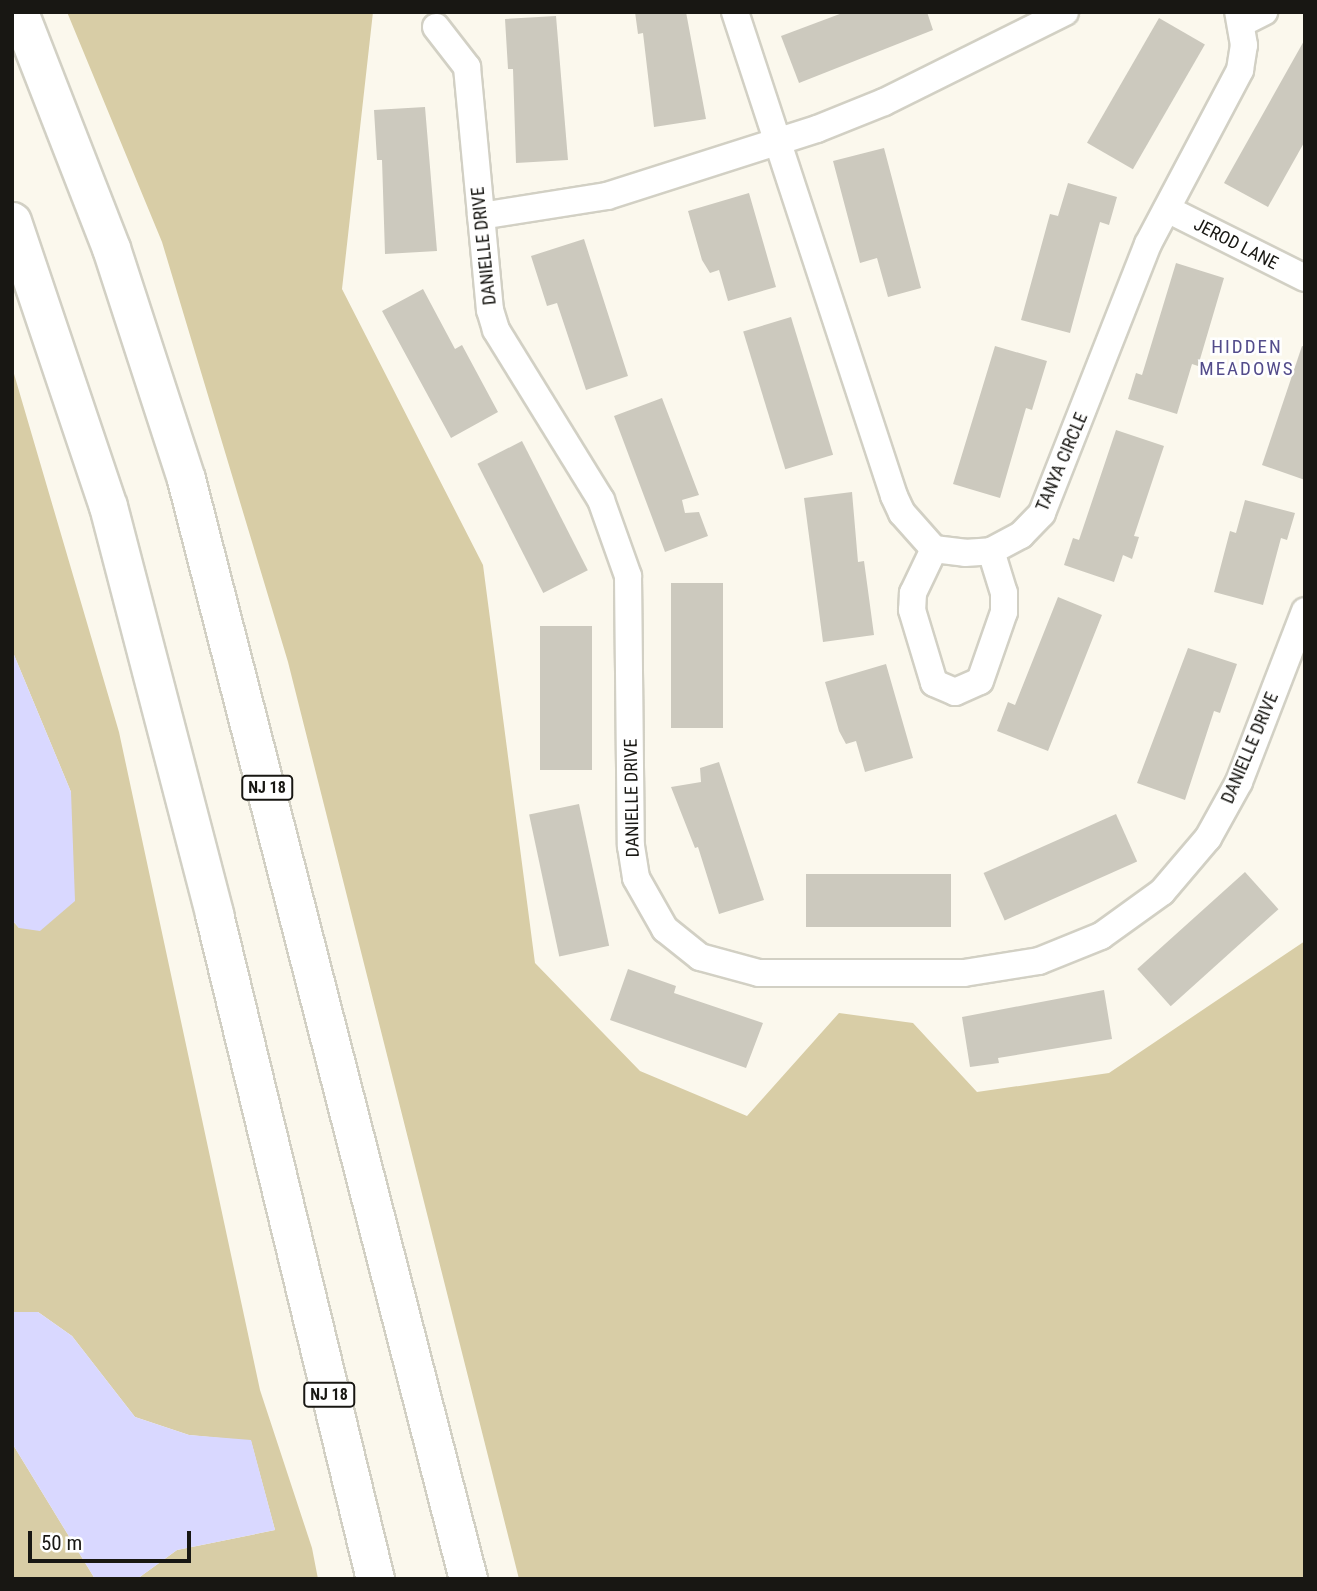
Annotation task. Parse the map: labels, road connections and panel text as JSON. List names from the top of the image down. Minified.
{"streets":{"highway":["NJ 18"],"street":["JEROD LANE","DANIELLE DRIVE","TANYA CIRCLE"]},"crossings":[["JEROD LANE","TANYA CIRCLE"]],"districts":["HIDDEN MEADOWS"],"scale_bar":"50 m"}
